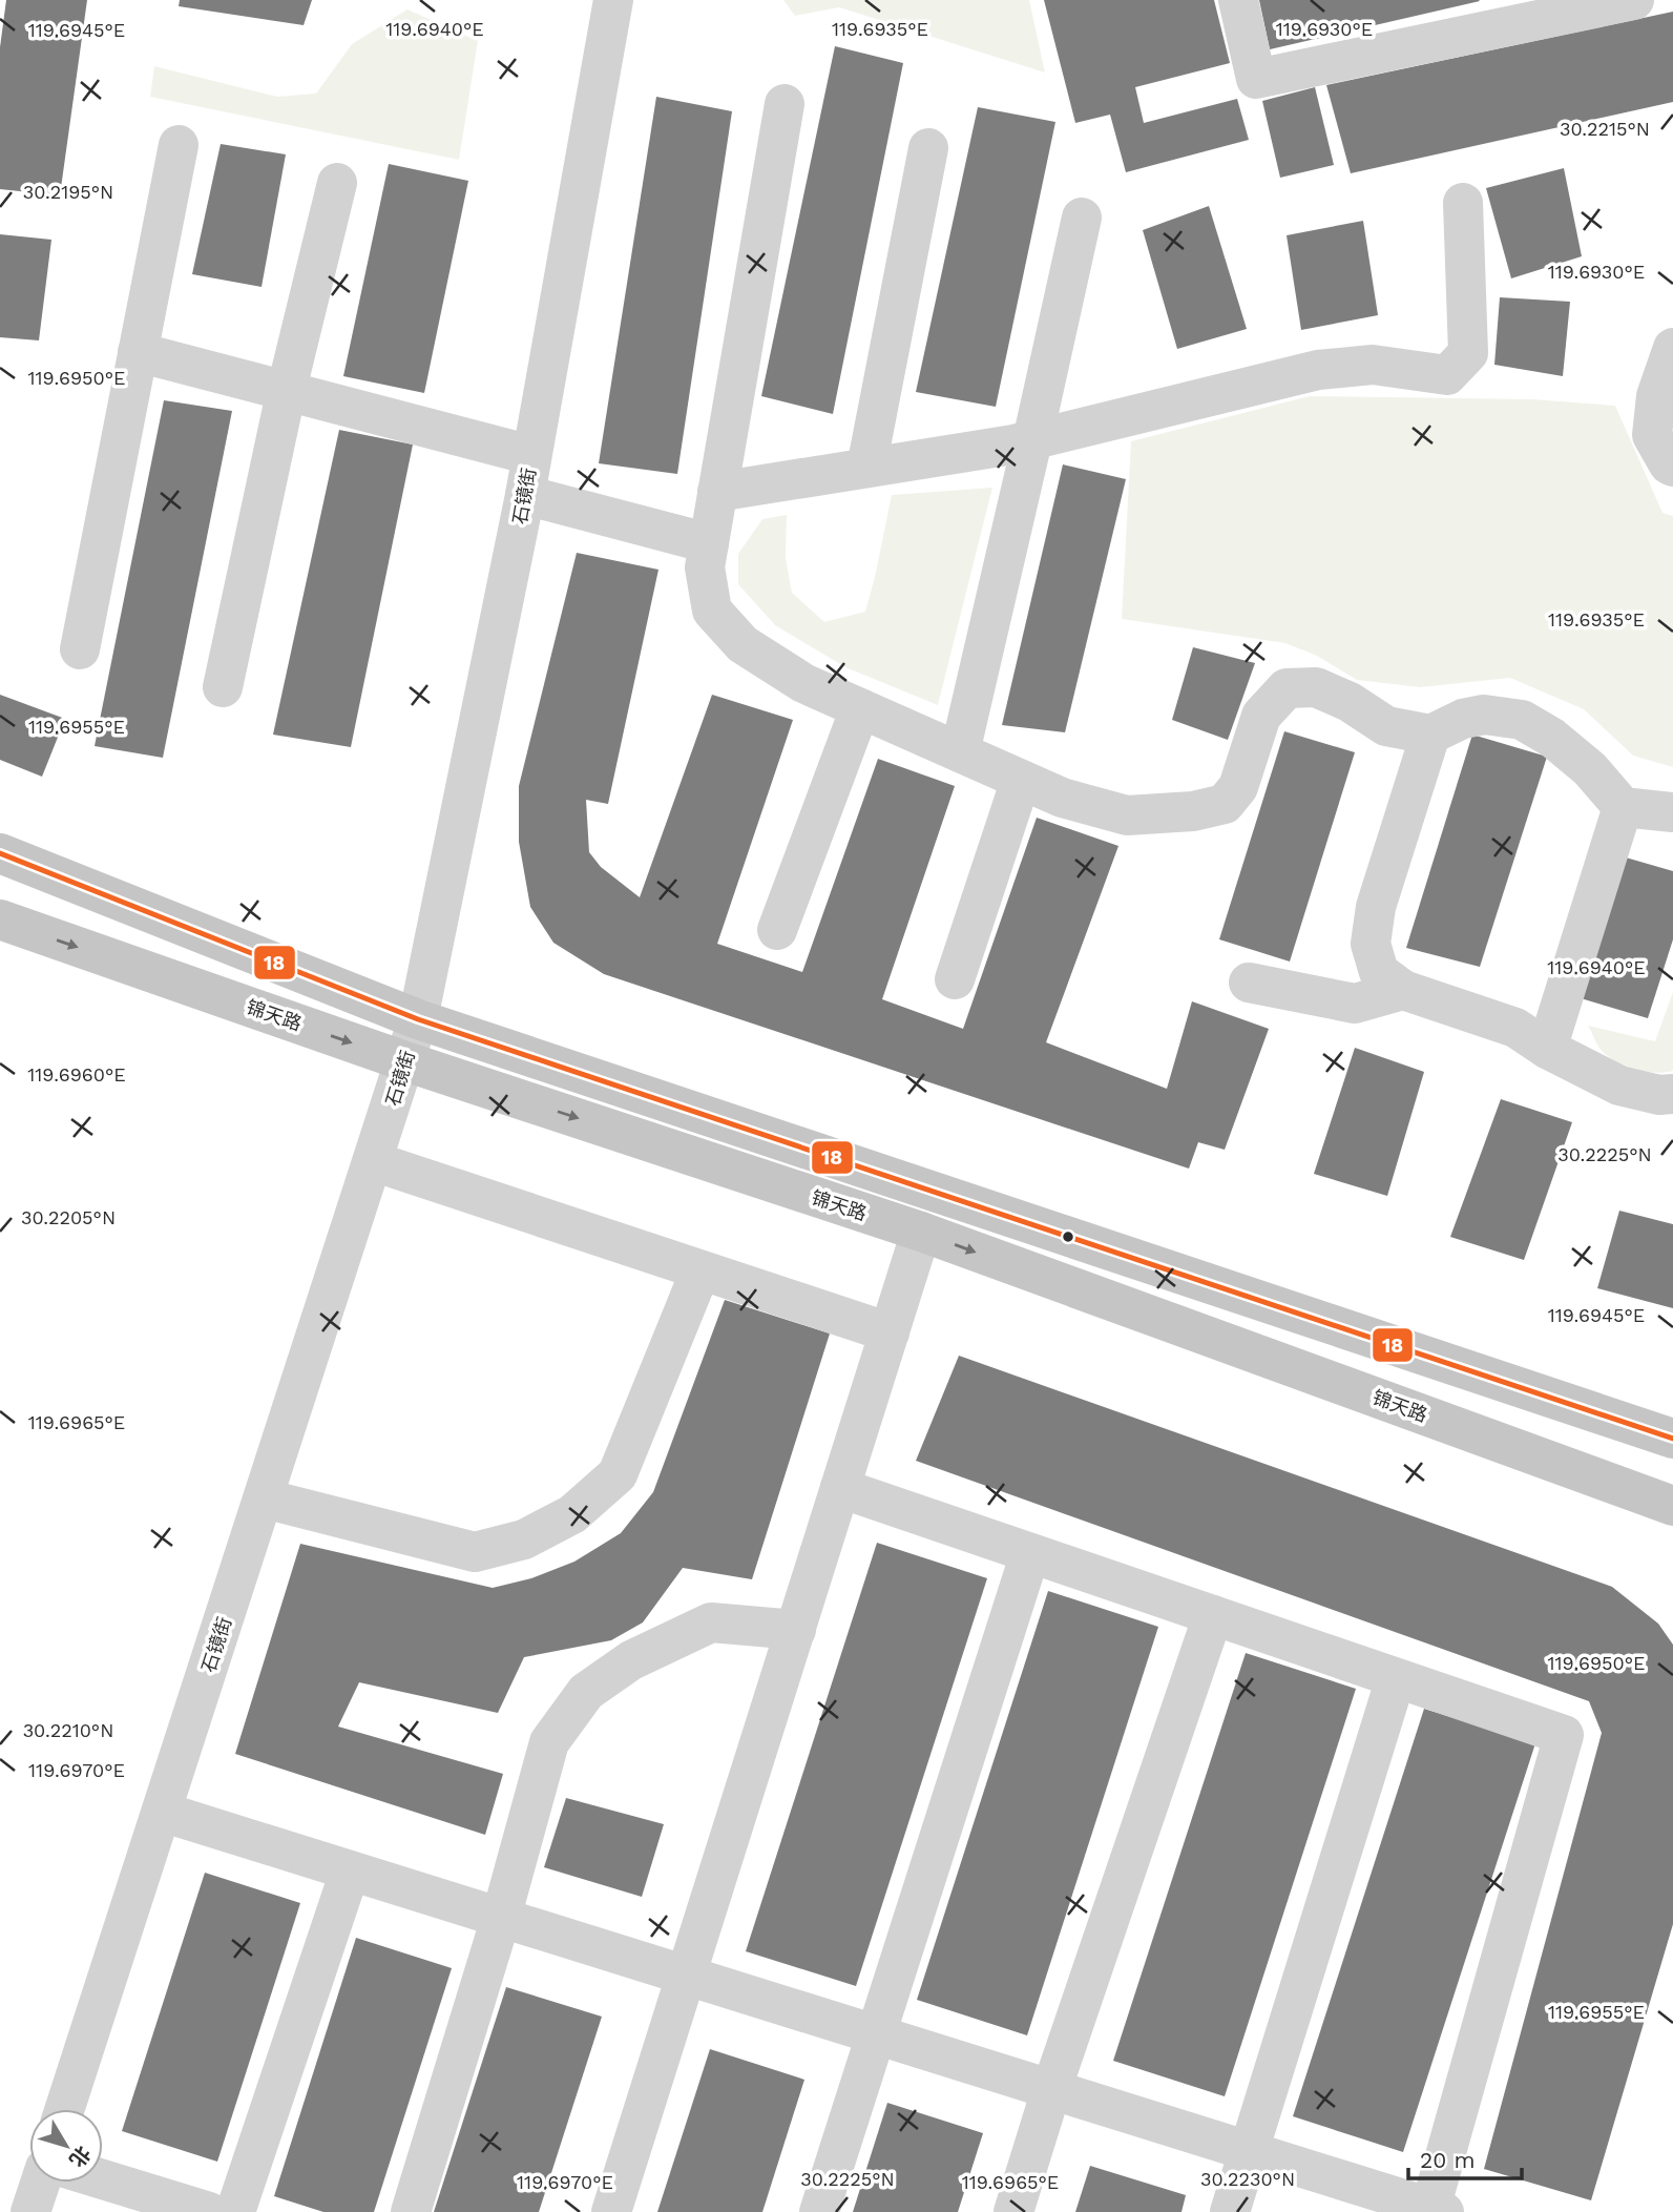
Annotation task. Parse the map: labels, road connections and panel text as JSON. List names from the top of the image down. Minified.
{"streets":{"main road":["锦天路"],"street":["石镜街"]},"crossings":[["石镜街","锦天路"]],"lines":["transit line 18"],"scale_bar":"20 m","north":"bottom right","coordinates":["119.6940°E","119.6935°E","119.6930°E","119.6945°E","30.2215°N","30.2195°N","119.6950°E","119.6955°E","119.6960°E","30.2225°N","30.2205°N","119.6965°E","30.2210°N","119.6970°E","30.2230°N"]}
